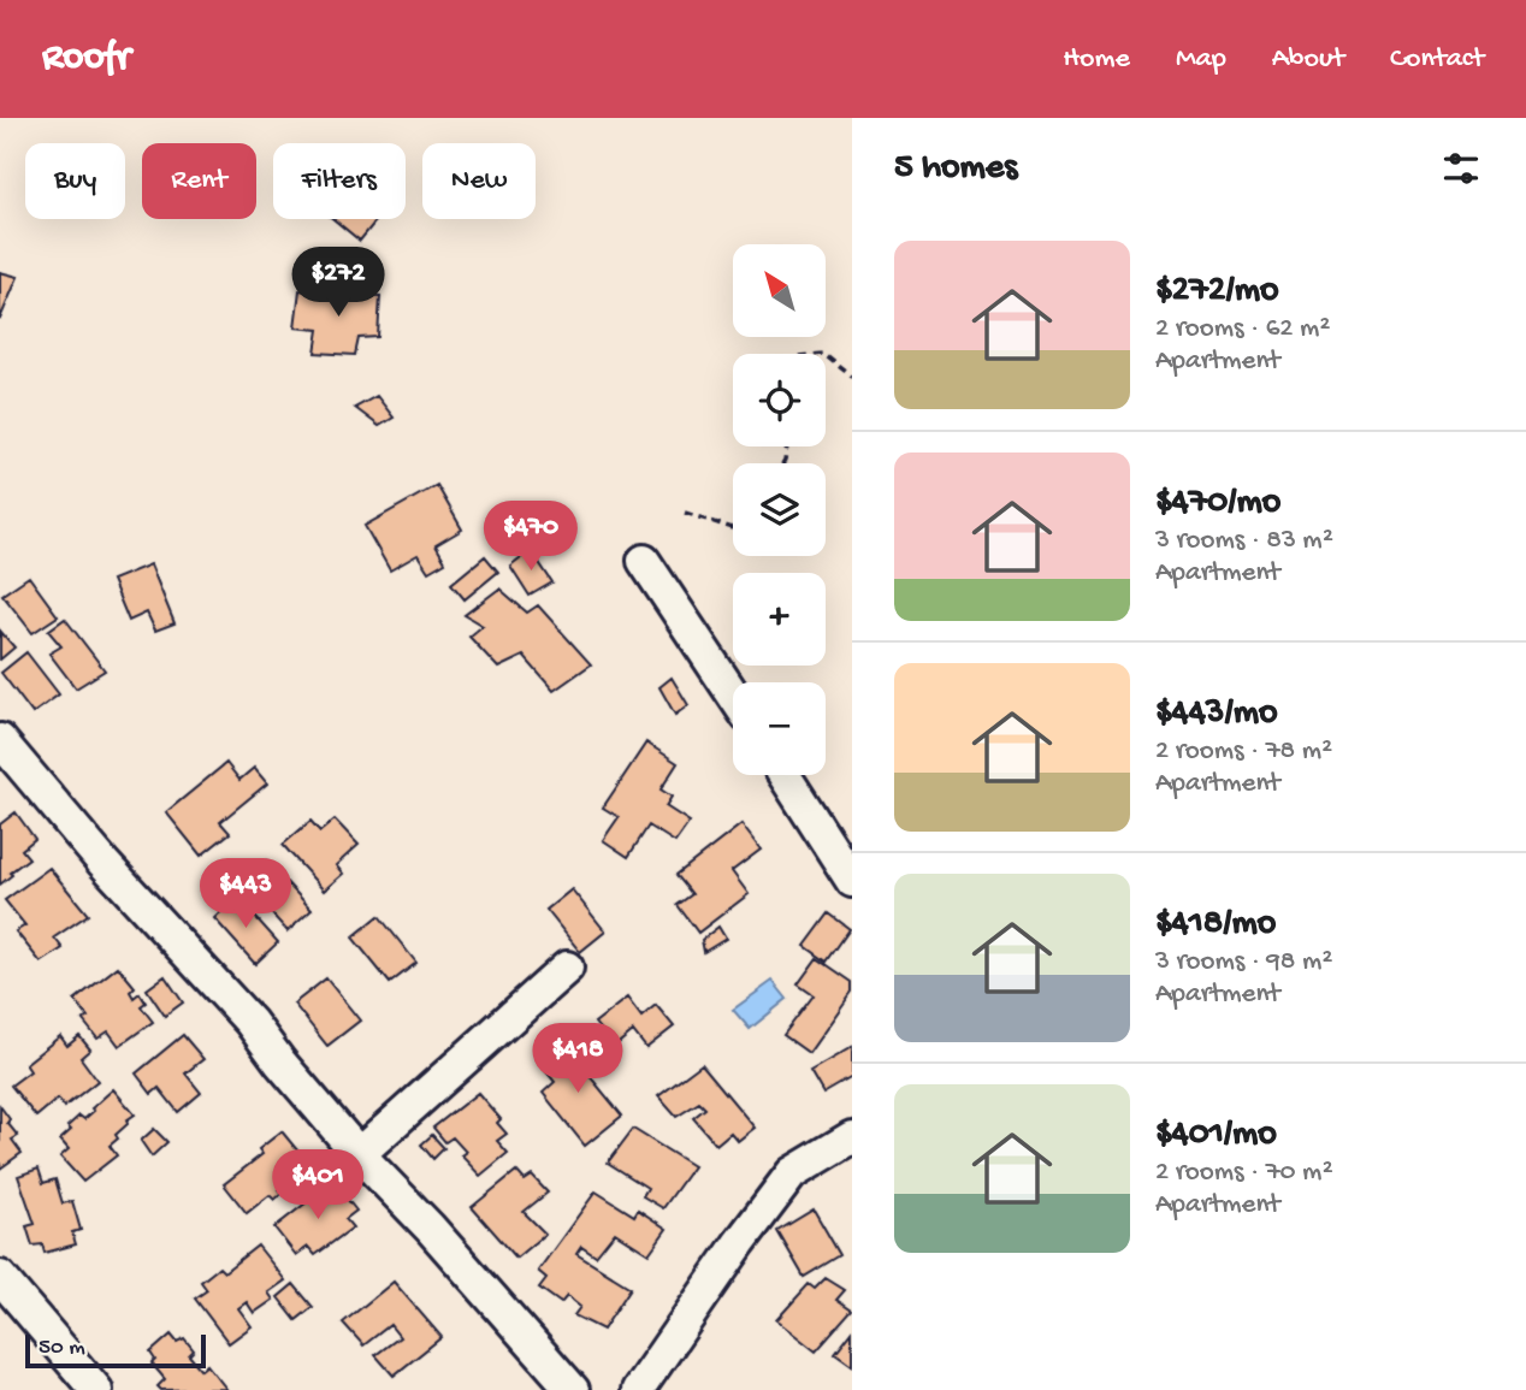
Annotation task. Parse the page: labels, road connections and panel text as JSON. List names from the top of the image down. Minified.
{"scale_bar":"50 m","north":"top left","page":{"header":"Roofr","nav":["Home","Map","About","Contact"],"heading":"5 homes","chip":["Buy","Rent","Filters","New"],"list":[{"name":"$272/mo","note":"2 rooms · 62 m² · Apartment"},{"name":"$470/mo","note":"3 rooms · 83 m² · Apartment"},{"name":"$443/mo","note":"2 rooms · 78 m² · Apartment"},{"name":"$418/mo","note":"3 rooms · 98 m² · Apartment"},{"name":"$401/mo","note":"2 rooms · 70 m² · Apartment"}],"map_buttons":["+","−"],"price":["$272","$470","$443","$418","$401"],"scale":"50 m"}}
